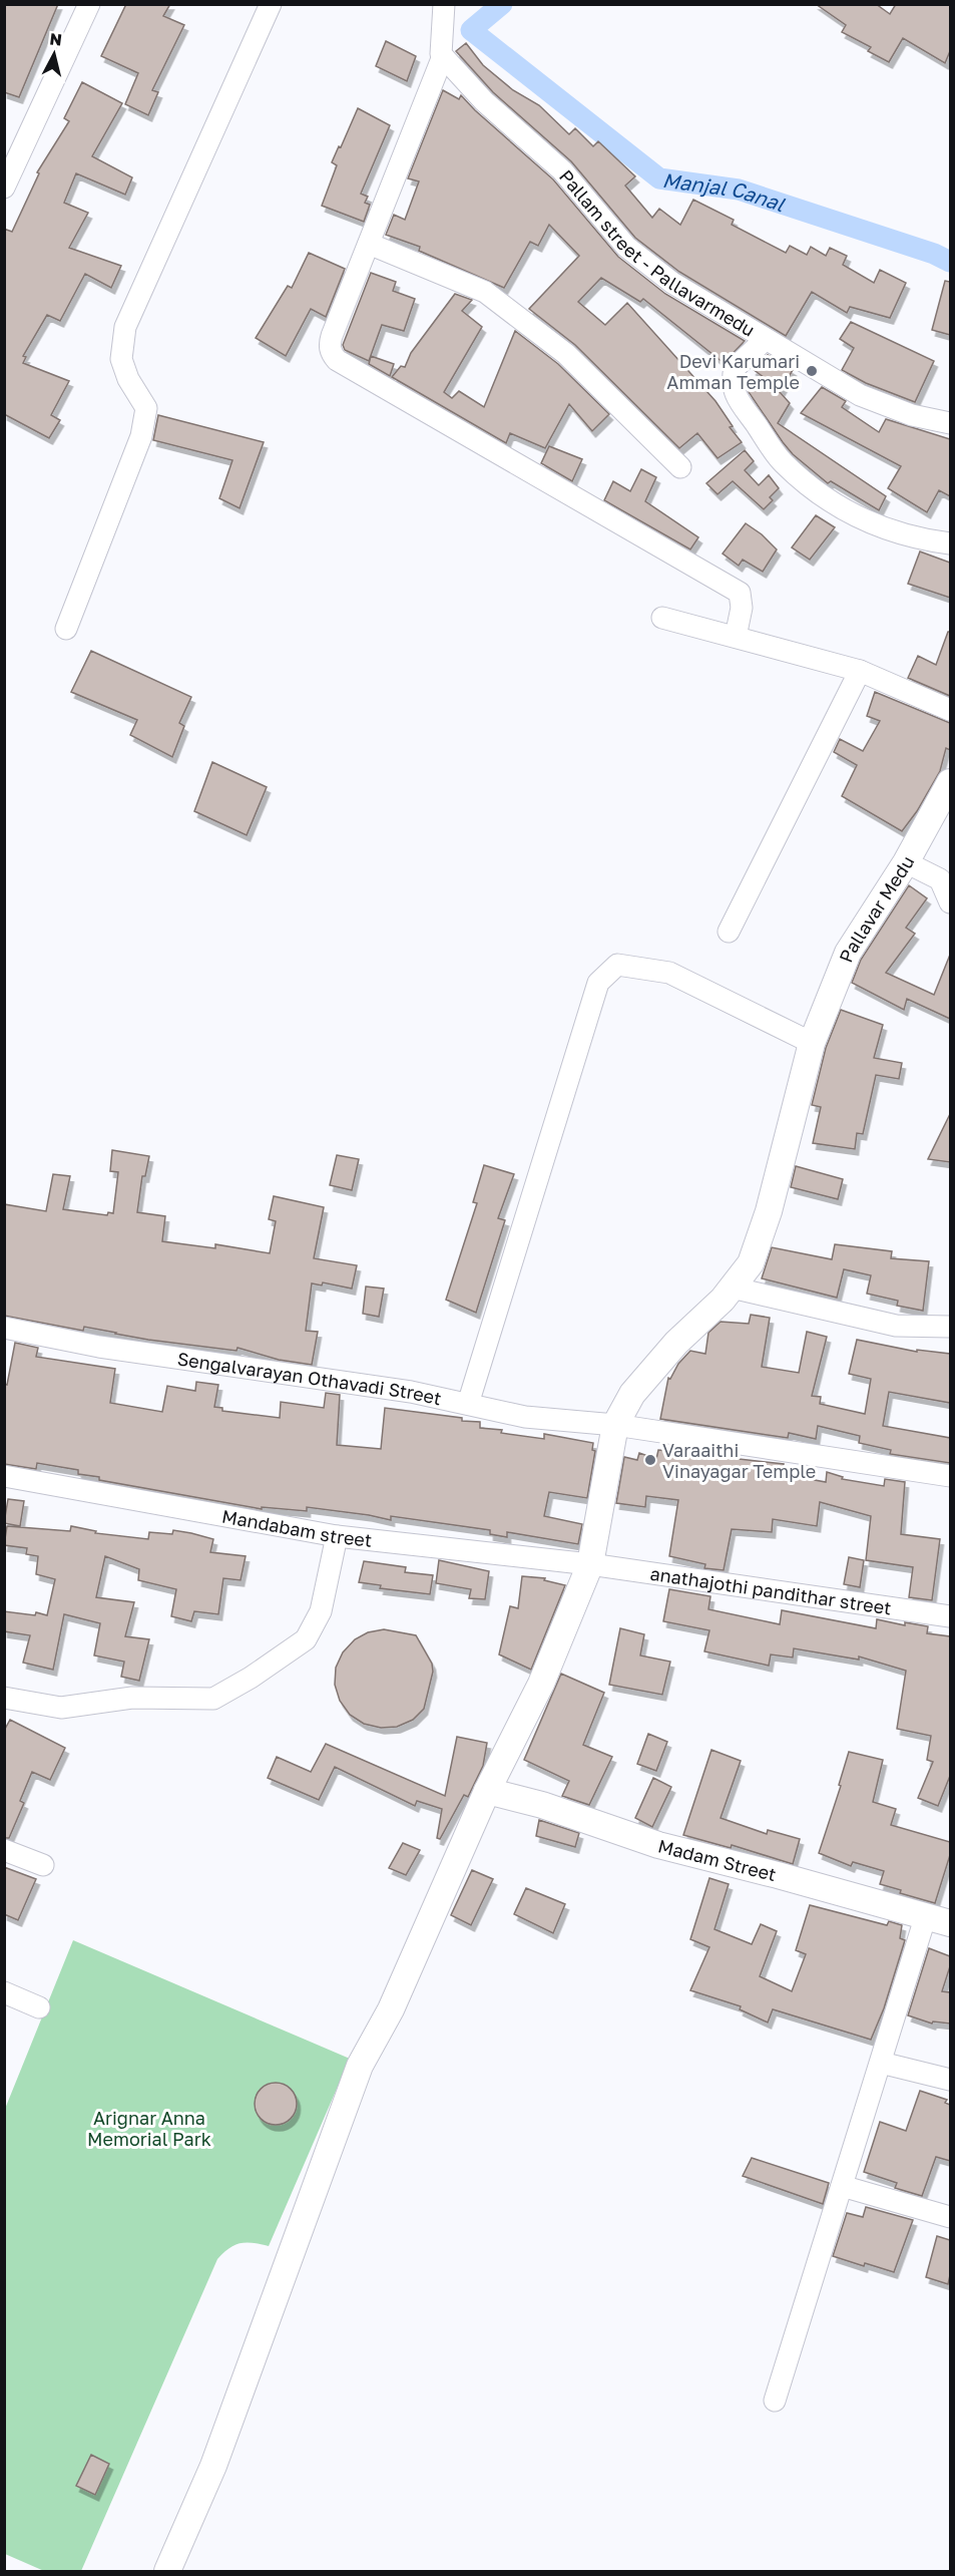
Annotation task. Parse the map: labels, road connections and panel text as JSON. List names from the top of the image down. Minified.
{"streets":{"street":["Pallam street - Pallavarmedu","Pallavar Medu","Sengalvarayan Othavadi Street","Mandabam street","anathajothi pandithar street","Madam Street"]},"crossings":[["Pallavar Medu","Sengalvarayan Othavadi Street"],["Pallavar Medu","Mandabam street"],["Pallavar Medu","anathajothi pandithar street"],["Pallavar Medu","Madam Street"],["Mandabam street","anathajothi pandithar street"]],"water":["Manjal Canal"],"parks":["Arignar Anna Memorial Park"],"places":["Devi Karumari Amman Temple","Varaaithi Vinayagar Temple"],"north":"top"}
